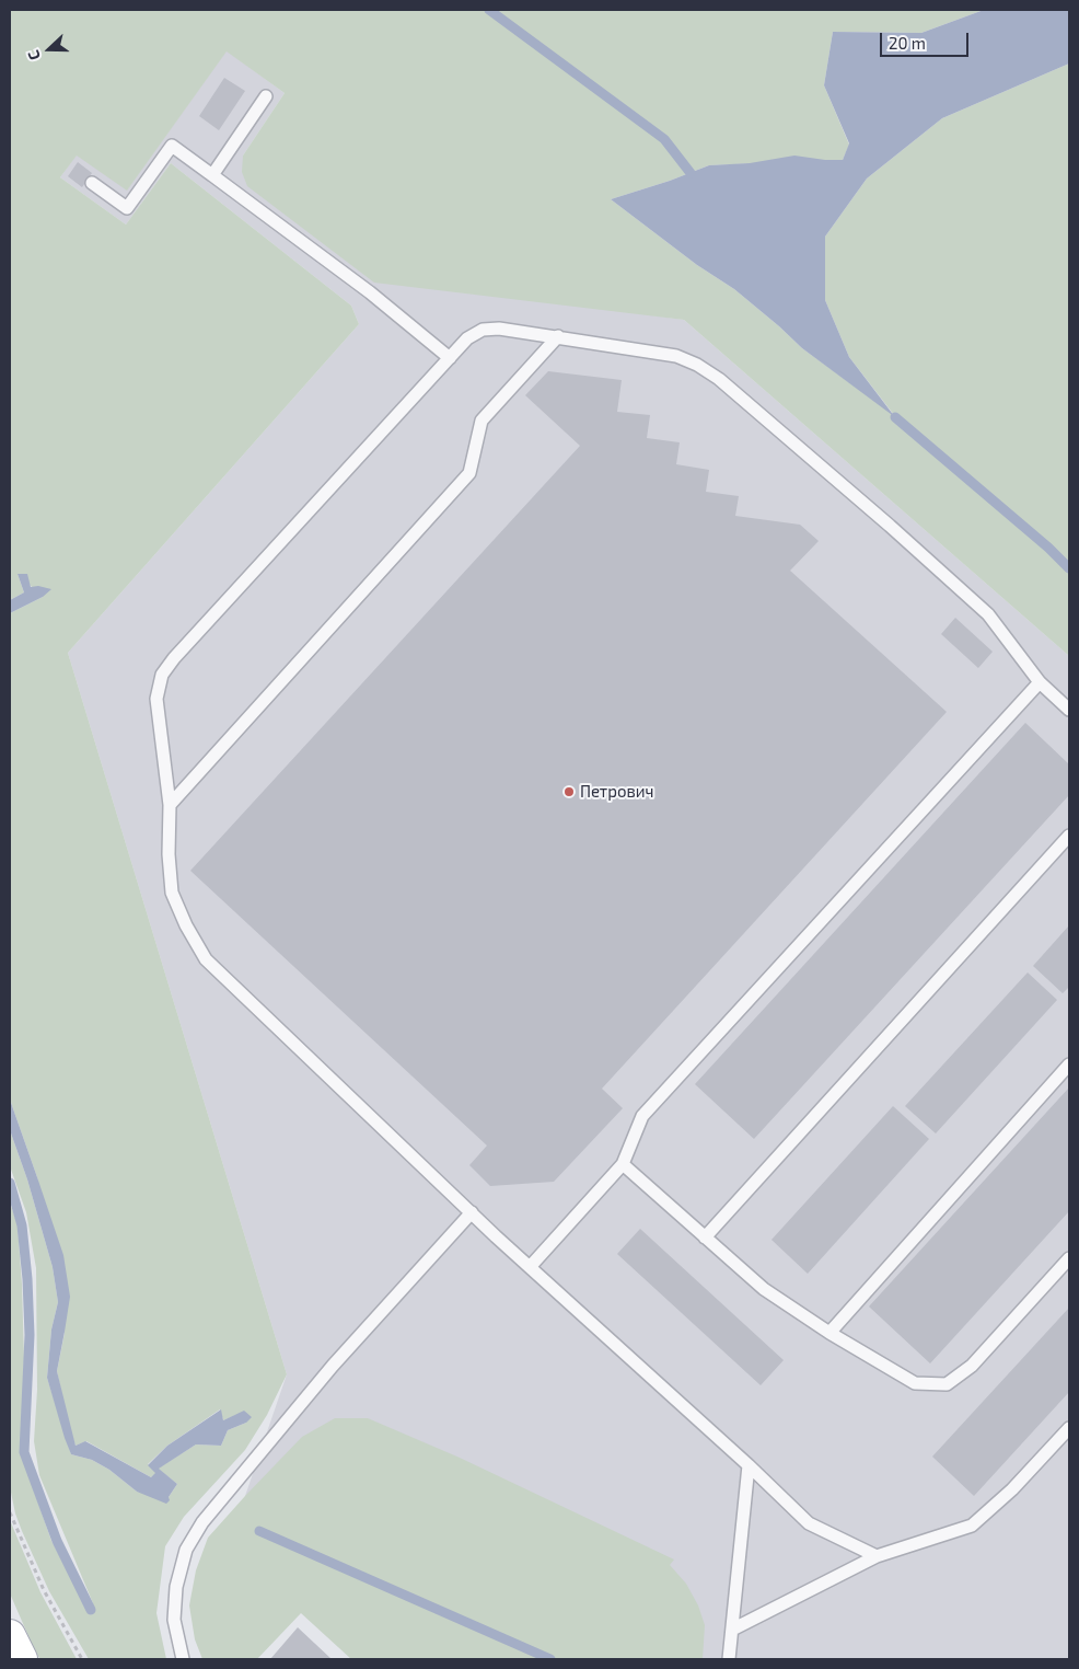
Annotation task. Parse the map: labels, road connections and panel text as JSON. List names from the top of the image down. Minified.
{"places":["Петрович"],"scale_bar":"20 m","north":"left"}
